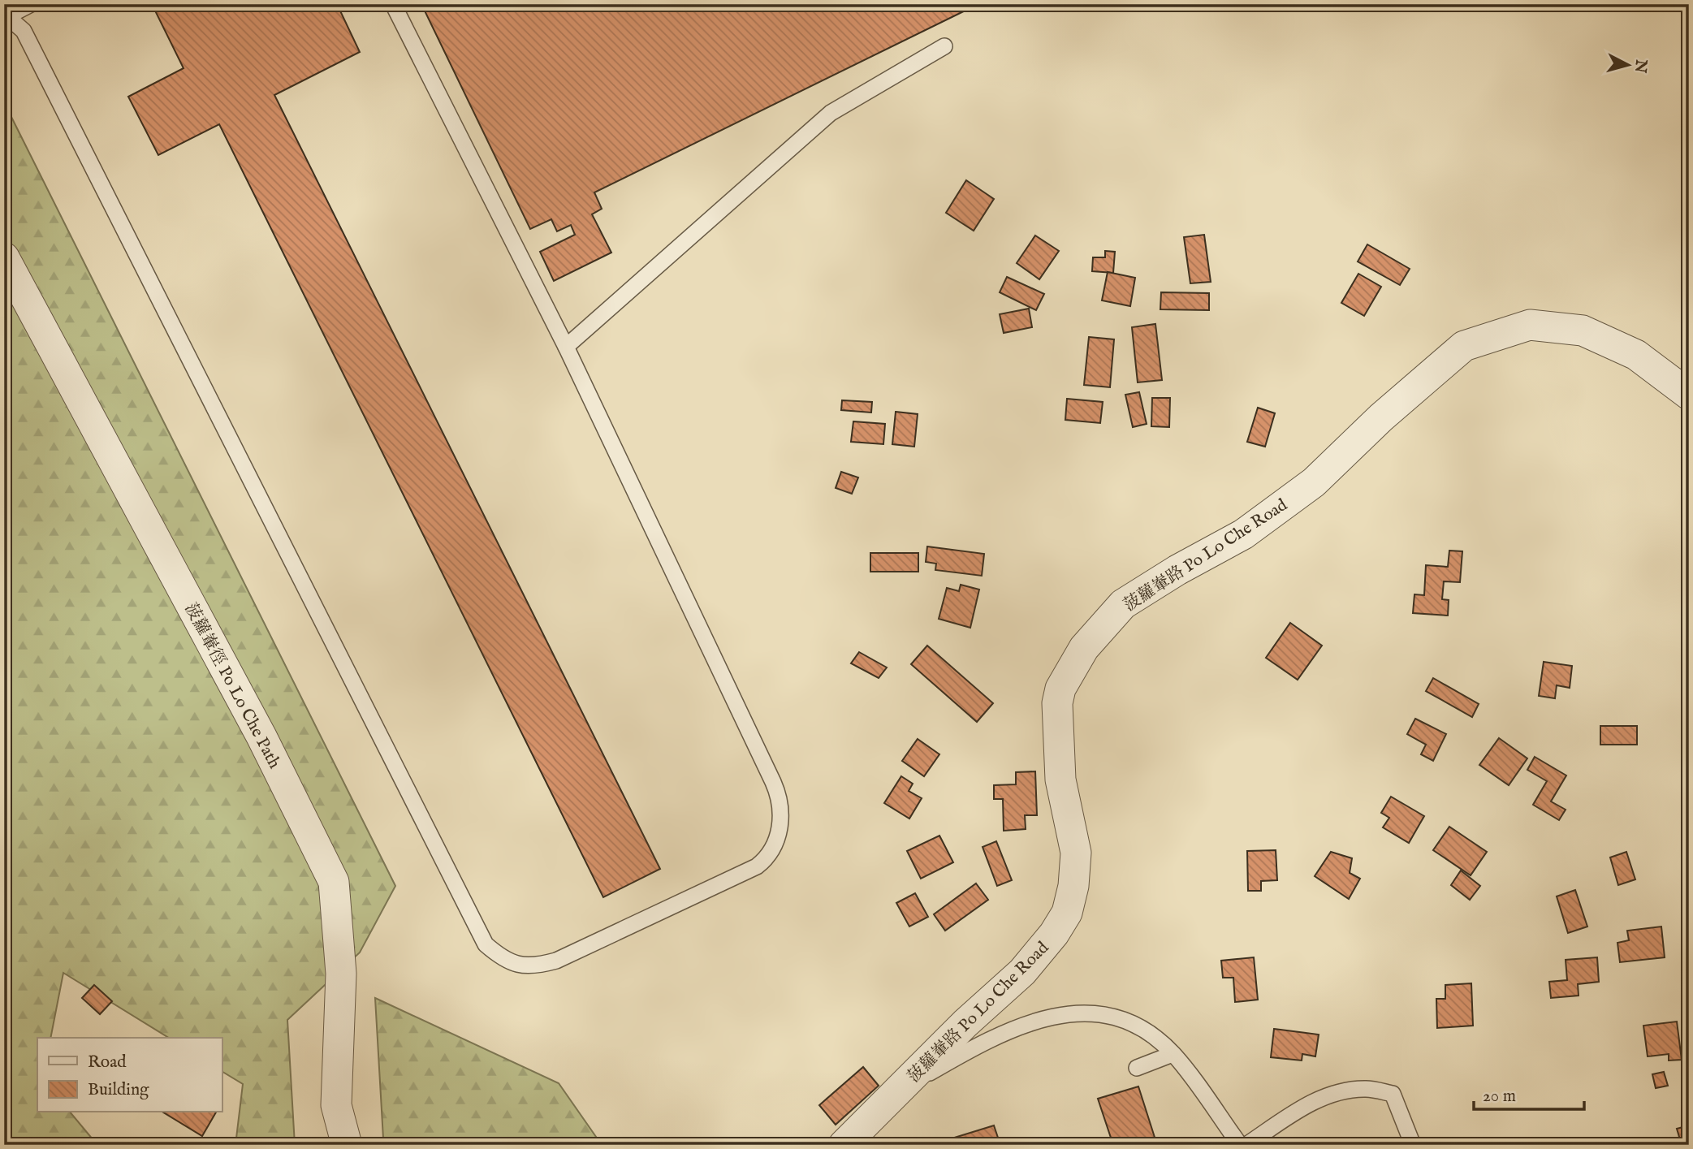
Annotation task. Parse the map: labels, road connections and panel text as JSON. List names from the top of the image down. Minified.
{"streets":{"street":["菠蘿輋路 Po Lo Che Road","菠蘿輋徑 Po Lo Che Path"]},"legend":["Road","Building"],"scale_bar":"20 m","north":"right"}
